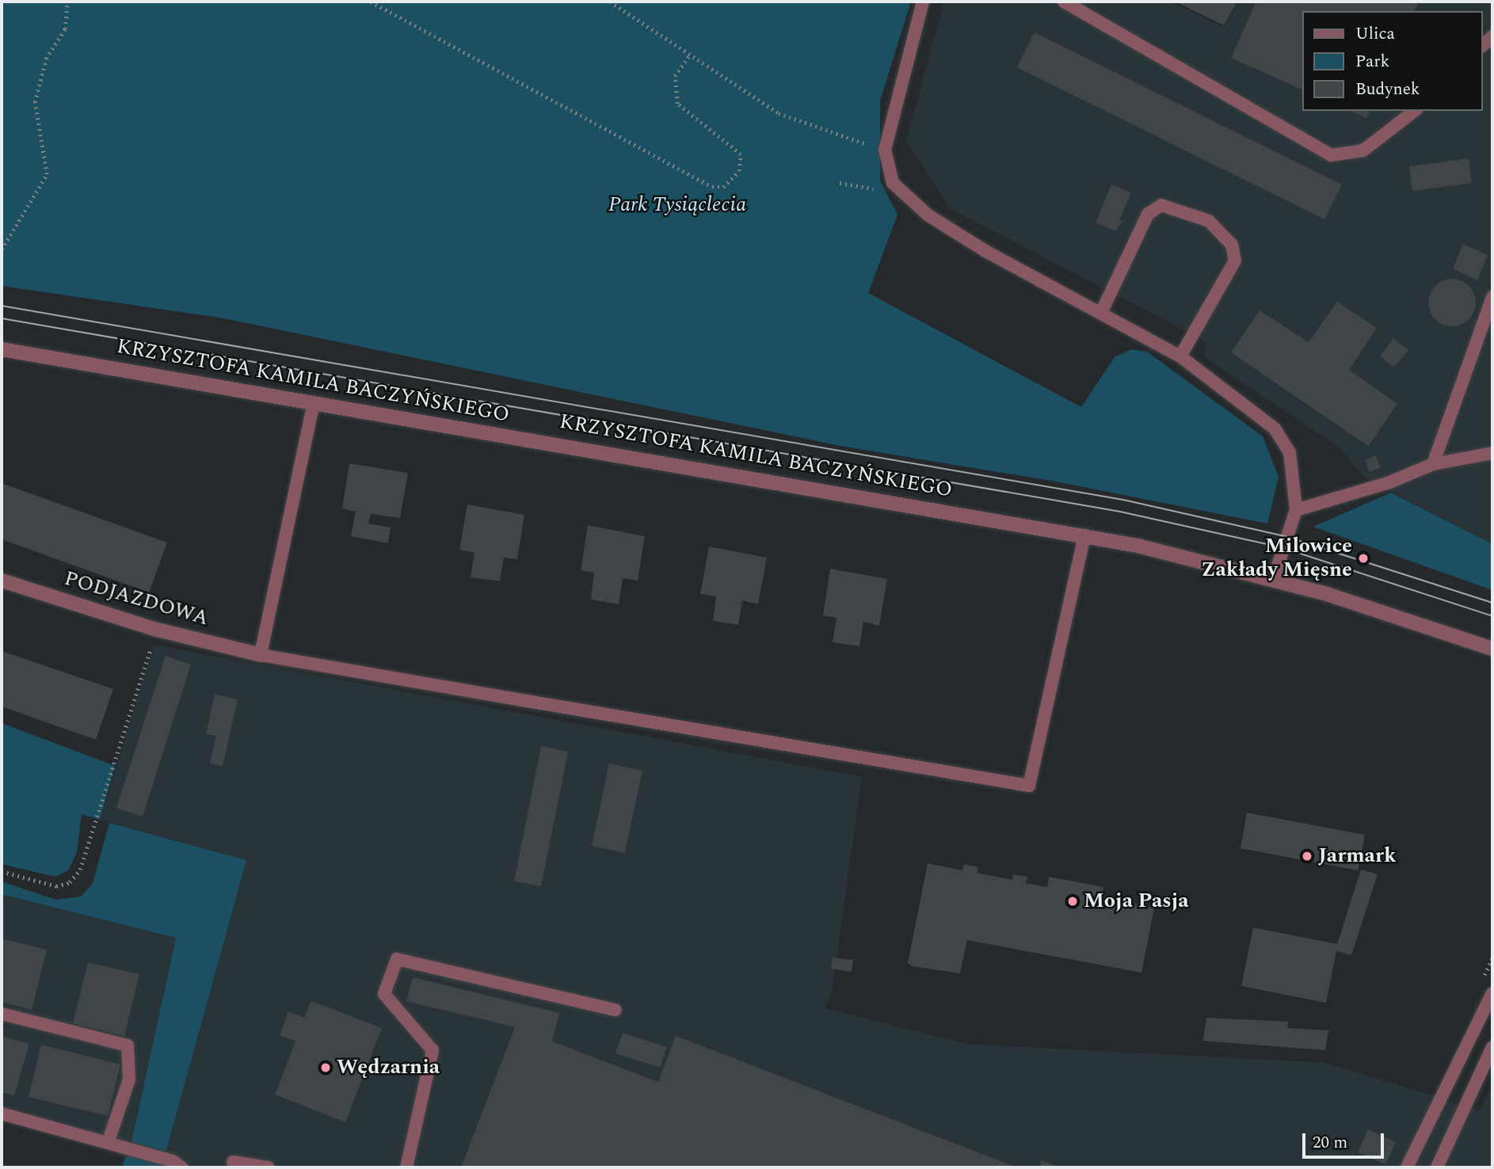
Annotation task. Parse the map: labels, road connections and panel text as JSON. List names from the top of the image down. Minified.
{"streets":{"street":["KRZYSZTOFA KAMILA BACZYŃSKIEGO","PODJAZDOWA"]},"parks":["Park Tysiąclecia"],"places":["Milowice Zakłady Mięsne","Jarmark","Moja Pasja","Wędzarnia"],"legend":["Ulica","Park","Budynek"],"scale_bar":"20 m"}
